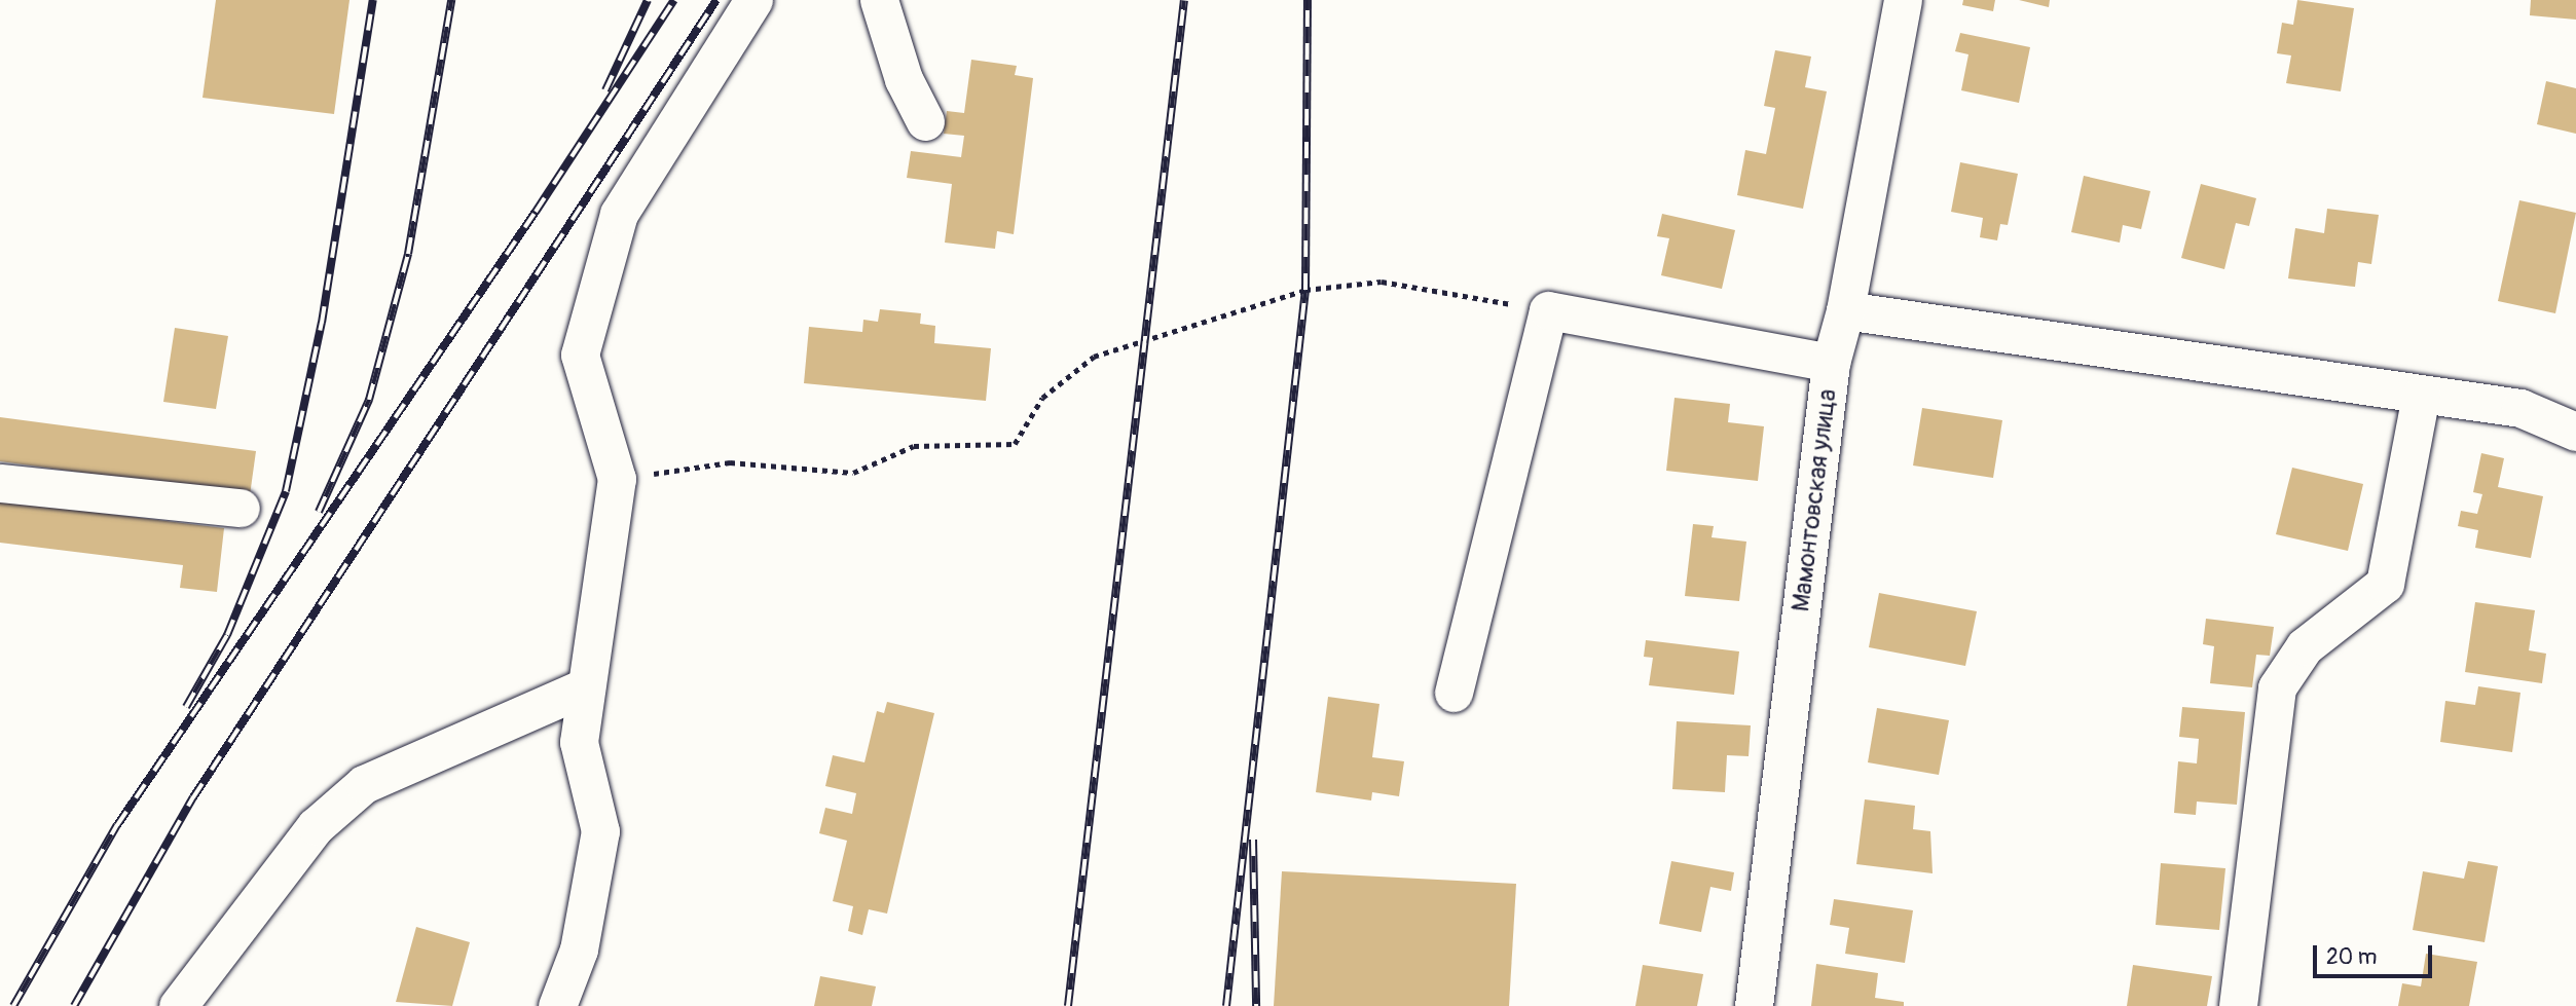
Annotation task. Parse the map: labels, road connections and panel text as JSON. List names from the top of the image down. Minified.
{"streets":{"street":["Мамонтовская улица"]},"scale_bar":"20 m"}
